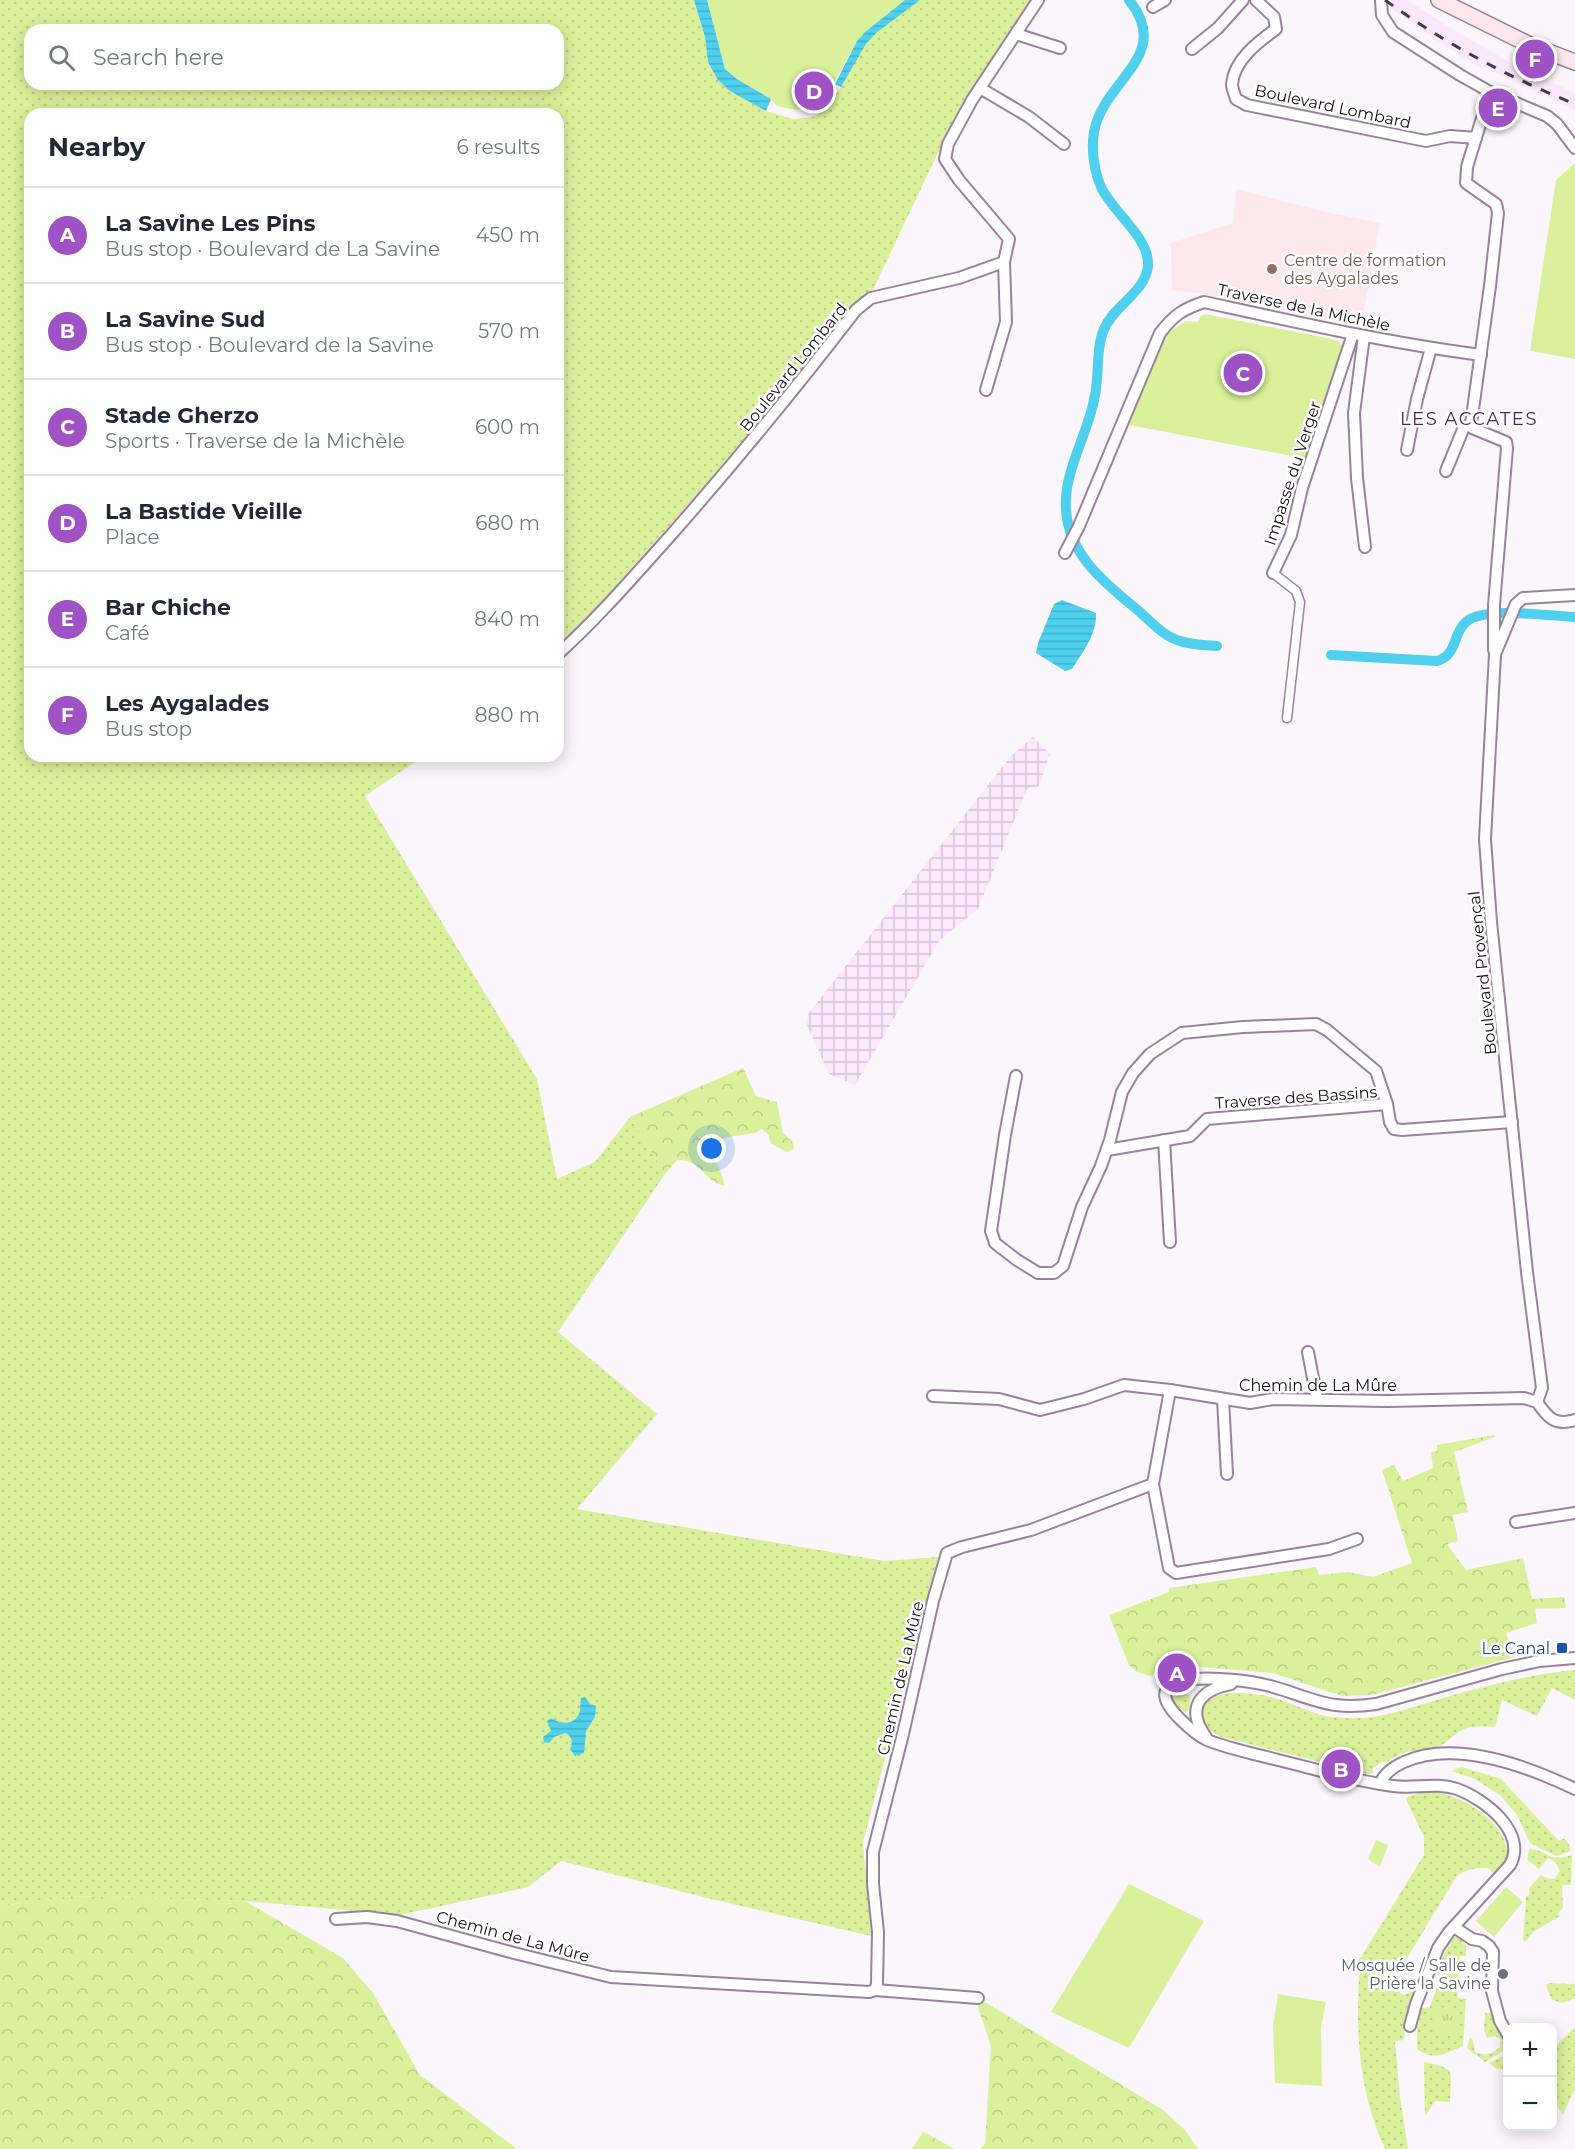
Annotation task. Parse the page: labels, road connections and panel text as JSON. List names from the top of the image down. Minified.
{"streets":{"street":["Boulevard Lombard","Traverse de la Michèle","Impasse du Verger","Boulevard Provençal","Traverse des Bassins","Chemin de La Mûre"]},"crossings":[["Traverse de la Michèle","Impasse du Verger"],["Boulevard Provençal","Chemin de La Mûre"]],"districts":["LES ACCATES"],"places":{"other":["Centre de formation des Aygalades","Mosquée / Salle de Prière la Savine"],"transit":["Le Canal"]},"page":{"search":"Search here","pins":["F","D","E","C","A","B"],"heading":["Nearby","6 results"],"list":[{"mark":"A","name":"La Savine Les Pins","note":"Bus stop · Boulevard de La Savine","value":"450 m"},{"mark":"B","name":"La Savine Sud","note":"Bus stop · Boulevard de la Savine","value":"570 m"},{"mark":"C","name":"Stade Gherzo","note":"Sports · Traverse de la Michèle","value":"600 m"},{"mark":"D","name":"La Bastide Vieille","note":"Place","value":"680 m"},{"mark":"E","name":"Bar Chiche","note":"Café","value":"840 m"},{"mark":"F","name":"Les Aygalades","note":"Bus stop","value":"880 m"}],"map_buttons":["+","−"]}}
